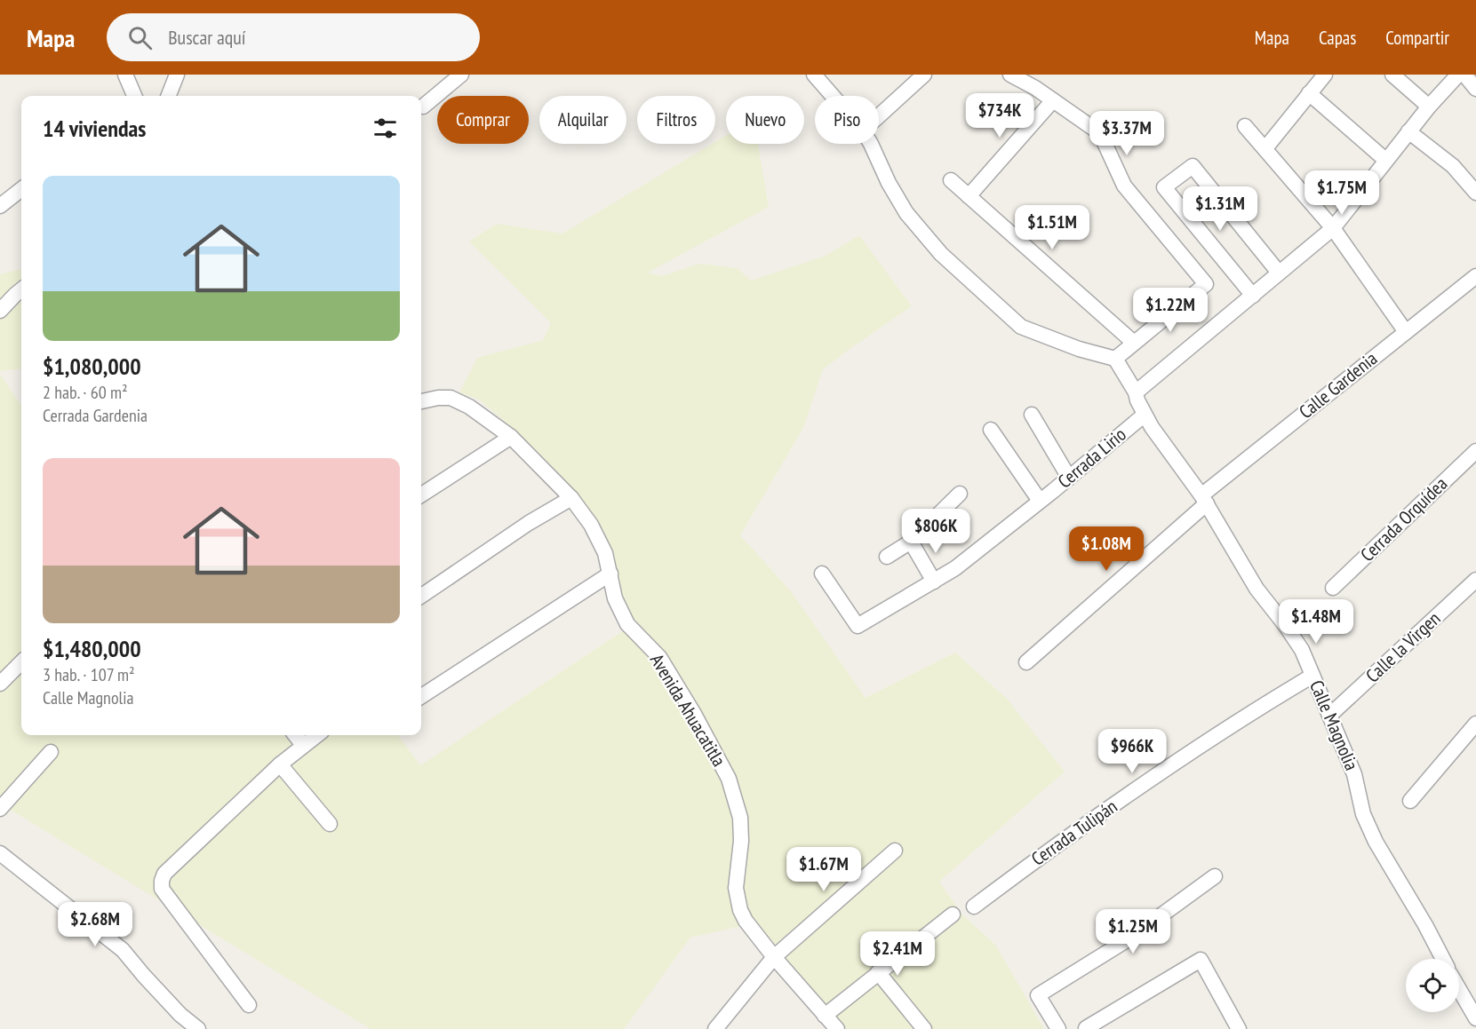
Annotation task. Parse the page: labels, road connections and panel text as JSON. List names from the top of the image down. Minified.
{"streets":{"street":["Calle Gardenia","Cerrada Lirio","Cerrada Orquídea","Calle la Virgen","Avenida Ahuacatitla","Calle Magnolia","Cerrada Tulipán"]},"crossings":[["Calle Gardenia","Calle Magnolia"],["Cerrada Lirio","Calle Magnolia"],["Calle la Virgen","Calle Magnolia"],["Calle Magnolia","Cerrada Tulipán"]],"page":{"header":"Mapa","search":"Buscar aquí","nav":["Mapa","Capas","Compartir"],"price":["$734K","$3.37M","$1.75M","$1.31M","$1.51M","$1.22M","$806K","$1.08M","$1.48M","$966K","$1.67M","$2.68M","$1.25M","$2.41M"],"chip":["Comprar","Alquilar","Filtros","Nuevo","Piso"],"heading":"14 viviendas","list":[{"name":"$1,080,000","note":"2 hab. · 60 m² · Cerrada Gardenia"},{"name":"$1,480,000","note":"3 hab. · 107 m² · Calle Magnolia"}]}}
